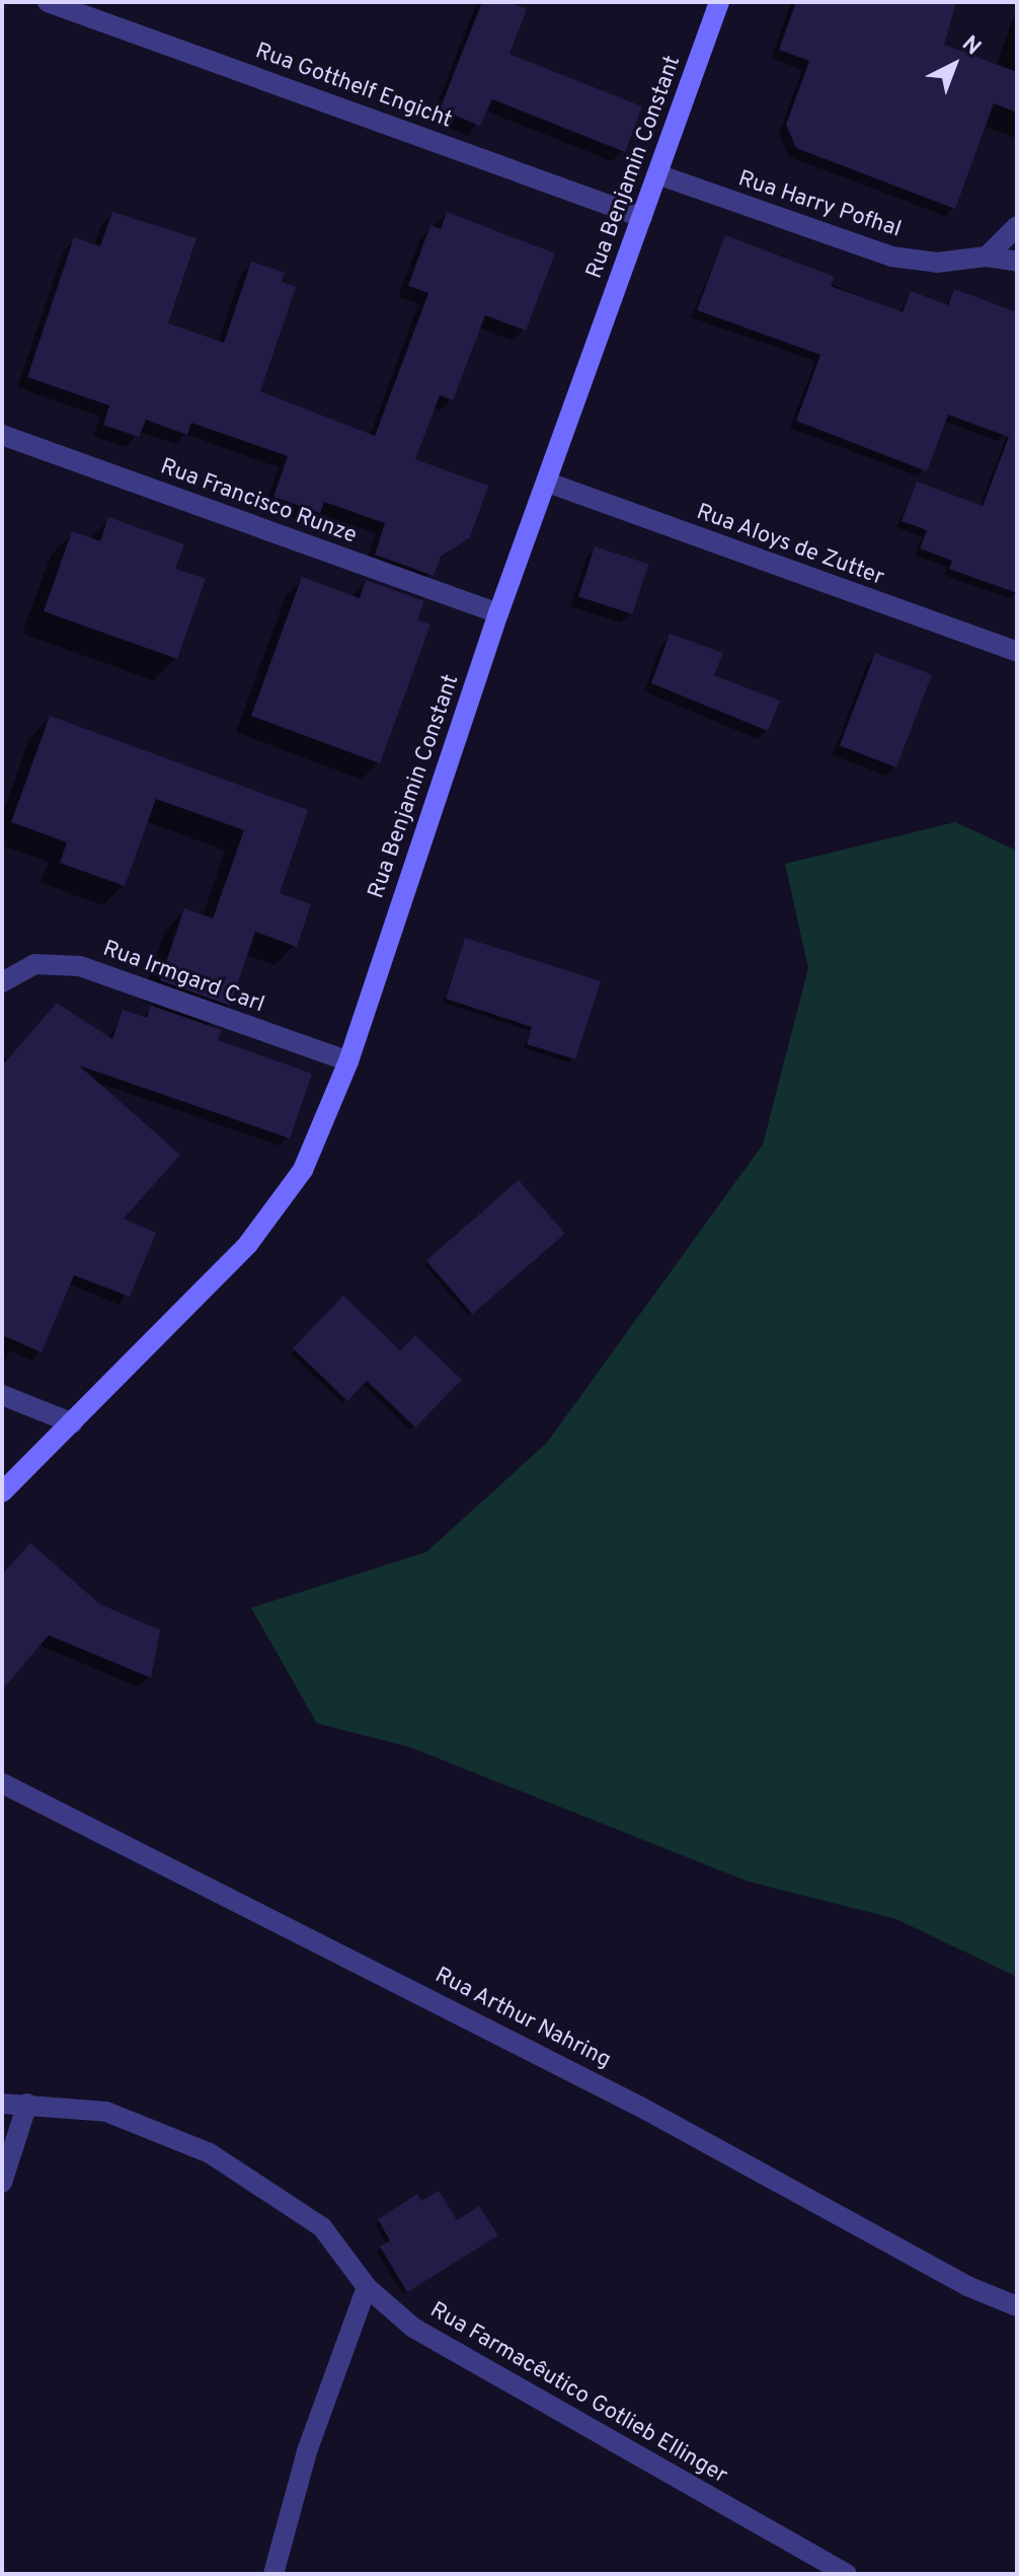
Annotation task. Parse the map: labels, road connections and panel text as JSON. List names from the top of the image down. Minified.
{"streets":{"main road":["Rua Benjamin Constant"],"street":["Rua Gotthelf Engicht","Rua Harry Pofhal","Rua Francisco Runze","Rua Aloys de Zutter","Rua Irmgard Carl","Rua Arthur Nahring","Rua Farmacêutico Gotlieb Ellinger"]},"crossings":[["Rua Gotthelf Engicht","Rua Benjamin Constant"],["Rua Benjamin Constant","Rua Harry Pofhal"],["Rua Benjamin Constant","Rua Francisco Runze"],["Rua Benjamin Constant","Rua Aloys de Zutter"],["Rua Benjamin Constant","Rua Irmgard Carl"]],"north":"top right"}
